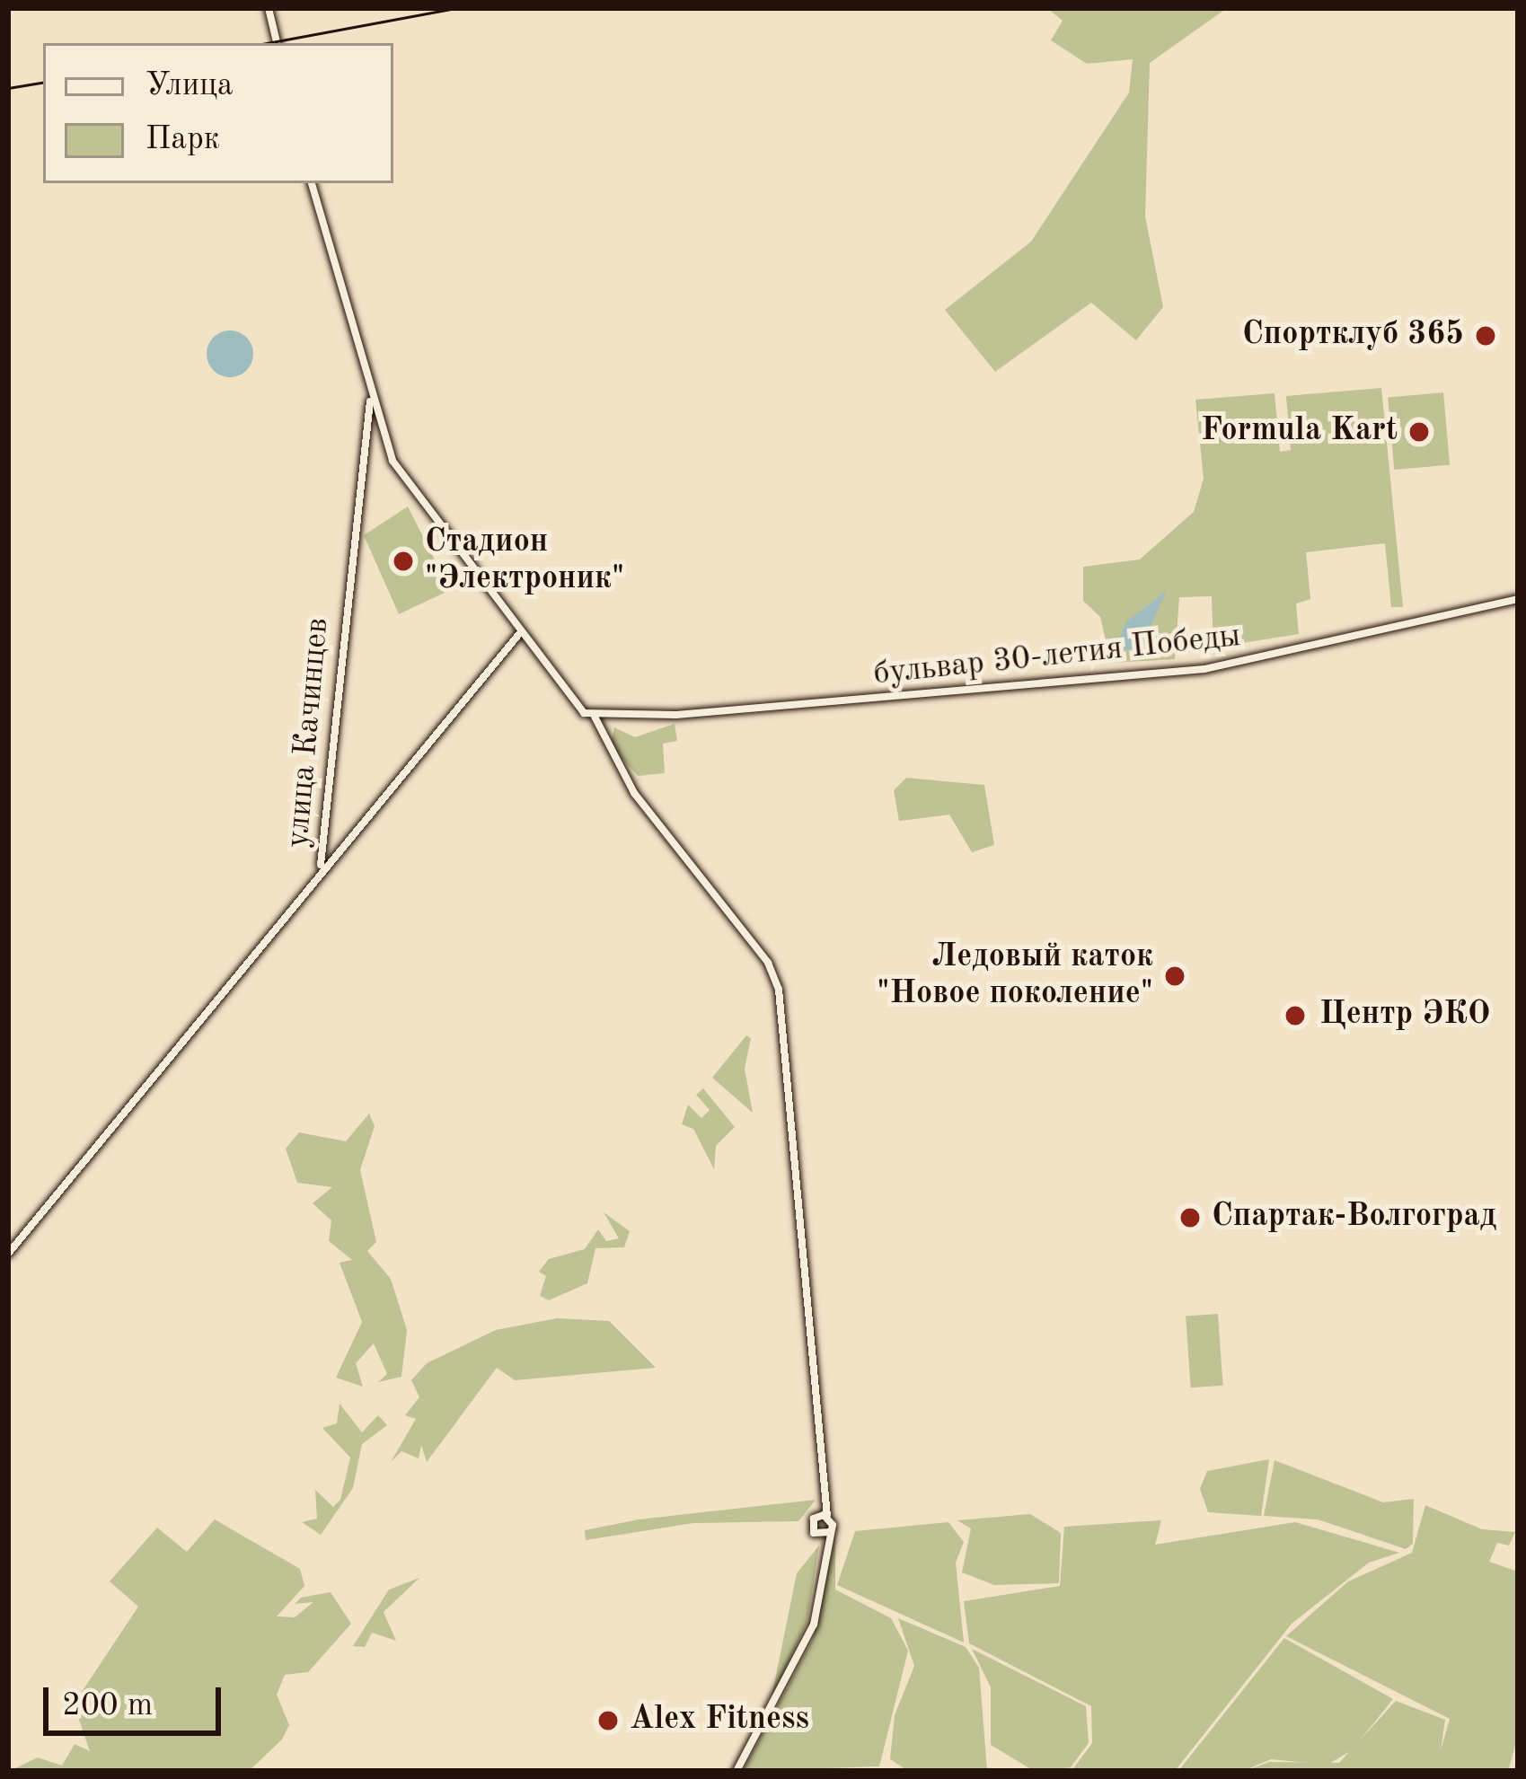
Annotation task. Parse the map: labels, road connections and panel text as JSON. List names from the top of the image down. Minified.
{"streets":{"main road":["бульвар 30-летия Победы","улица Качинцев"]},"places":["Спортклуб 365","Formula Kart","Стадион \"Электроник\"","Ледовый каток \"Новое поколение\"","Центр ЭКО","Спартак-Волгоград","Alex Fitness"],"legend":["Улица","Парк"],"scale_bar":"200 m"}
